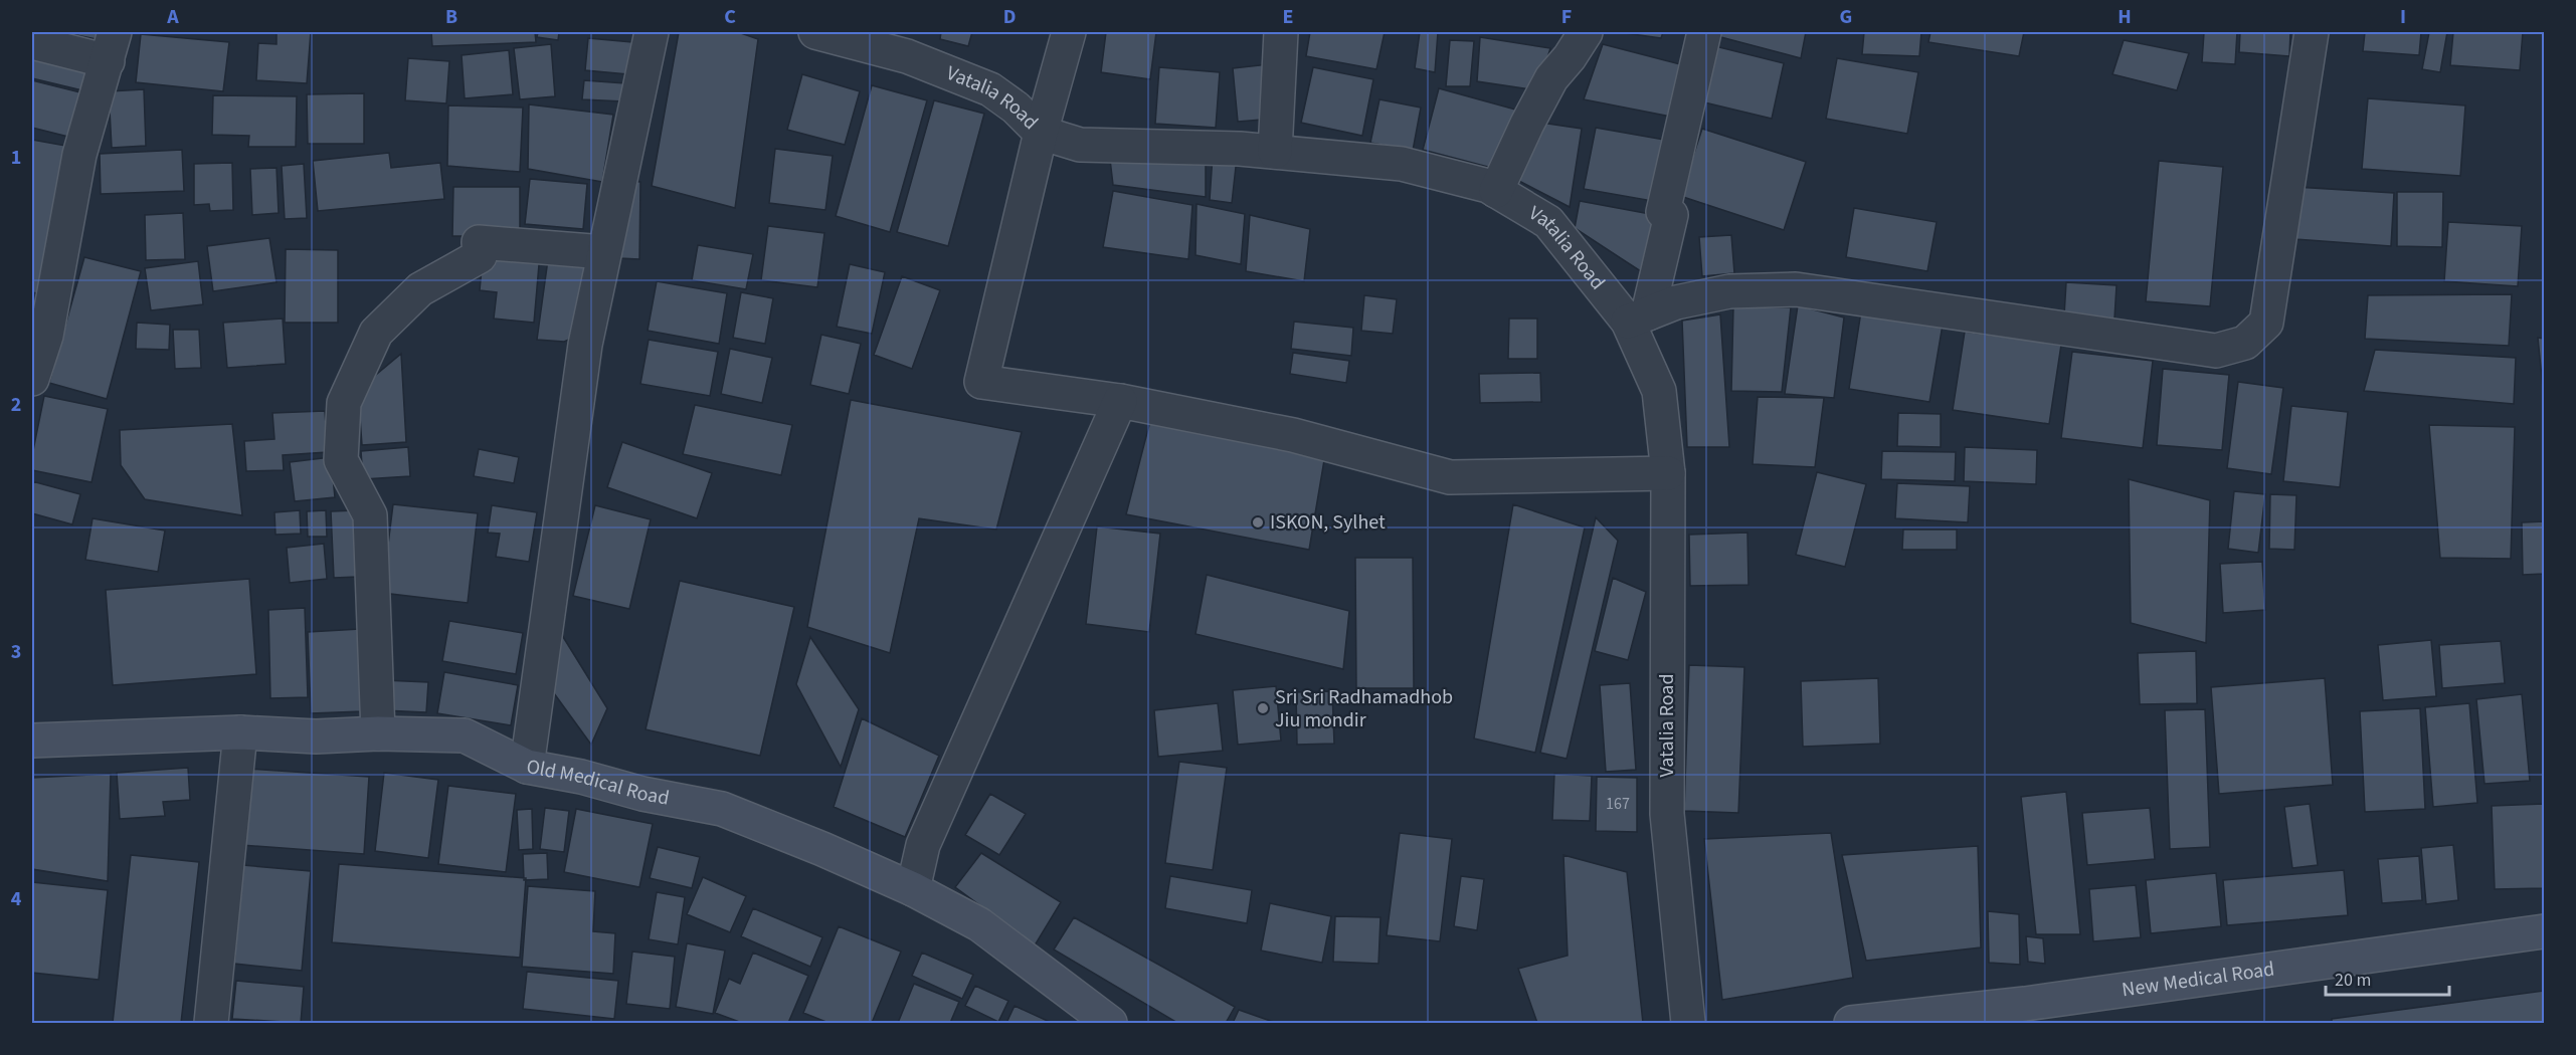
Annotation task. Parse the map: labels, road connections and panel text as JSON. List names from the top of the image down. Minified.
{"streets":{"street":["Vatalia Road","Old Medical Road","New Medical Road"]},"places":["ISKON, Sylhet","Sri Sri Radhamadhob Jiu mondir"],"house_numbers":["167"],"scale_bar":"20 m","grid":{"columns":["A","B","C","D","E","F","G","H","I"],"rows":["1","2","3","4"]}}
